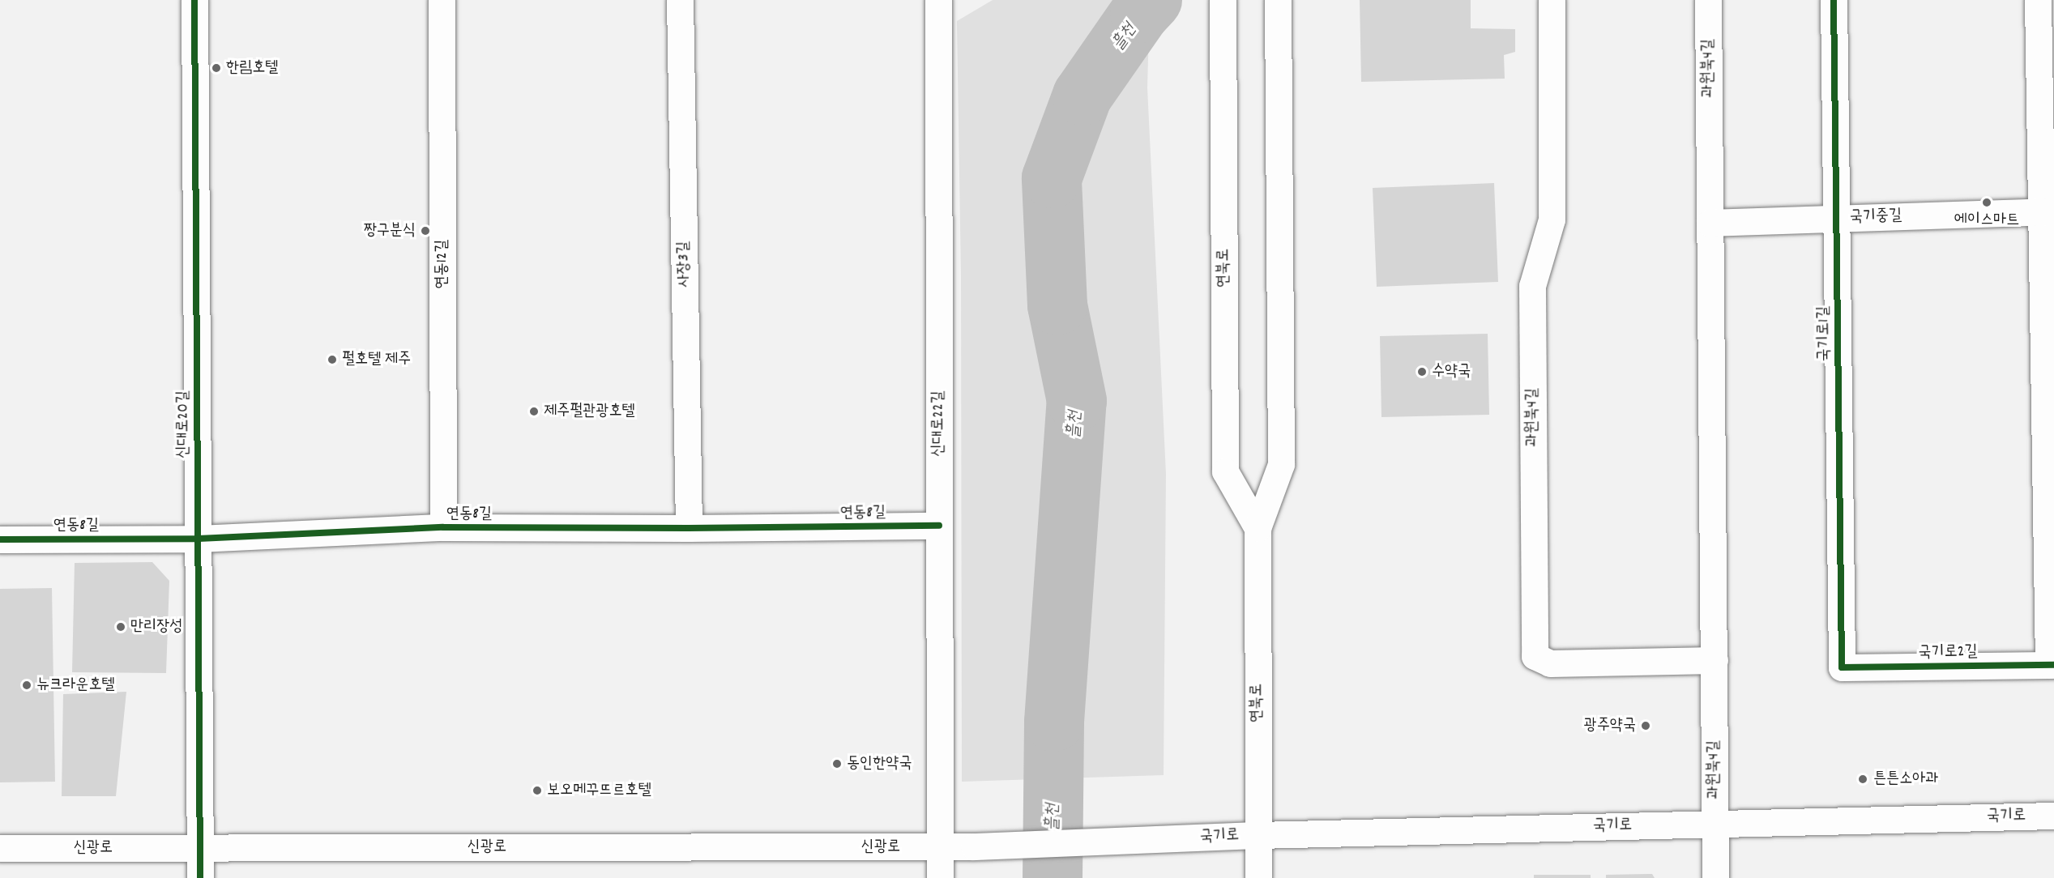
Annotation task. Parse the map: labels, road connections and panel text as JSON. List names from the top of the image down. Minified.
{"streets":{"street":["과원북4길","국기중길","연동12길","사장3길","연북로","국기로1길","신대로22길","신대로20길","연동8길","국기로2길","국기로","신광로"]},"crossings":[["과원북4길","국기중길"],["과원북4길","국기로"],["국기중길","국기로1길"],["연동12길","연동8길"],["사장3길","연동8길"],["연북로","국기로"],["국기로1길","국기로2길"],["신대로22길","연동8길"],["신대로22길","신광로"],["신대로20길","연동8길"],["신대로20길","신광로"],["국기로","신광로"]],"water":["흘천"],"places":["한림호텔","에이스마트","짱구분식","펄호텔 제주","수약국","제주펄관광호텔","만리장성","뉴크라운호텔","광주약국","동인한약국","튼튼소아과","보오메꾸뜨르호텔"]}
